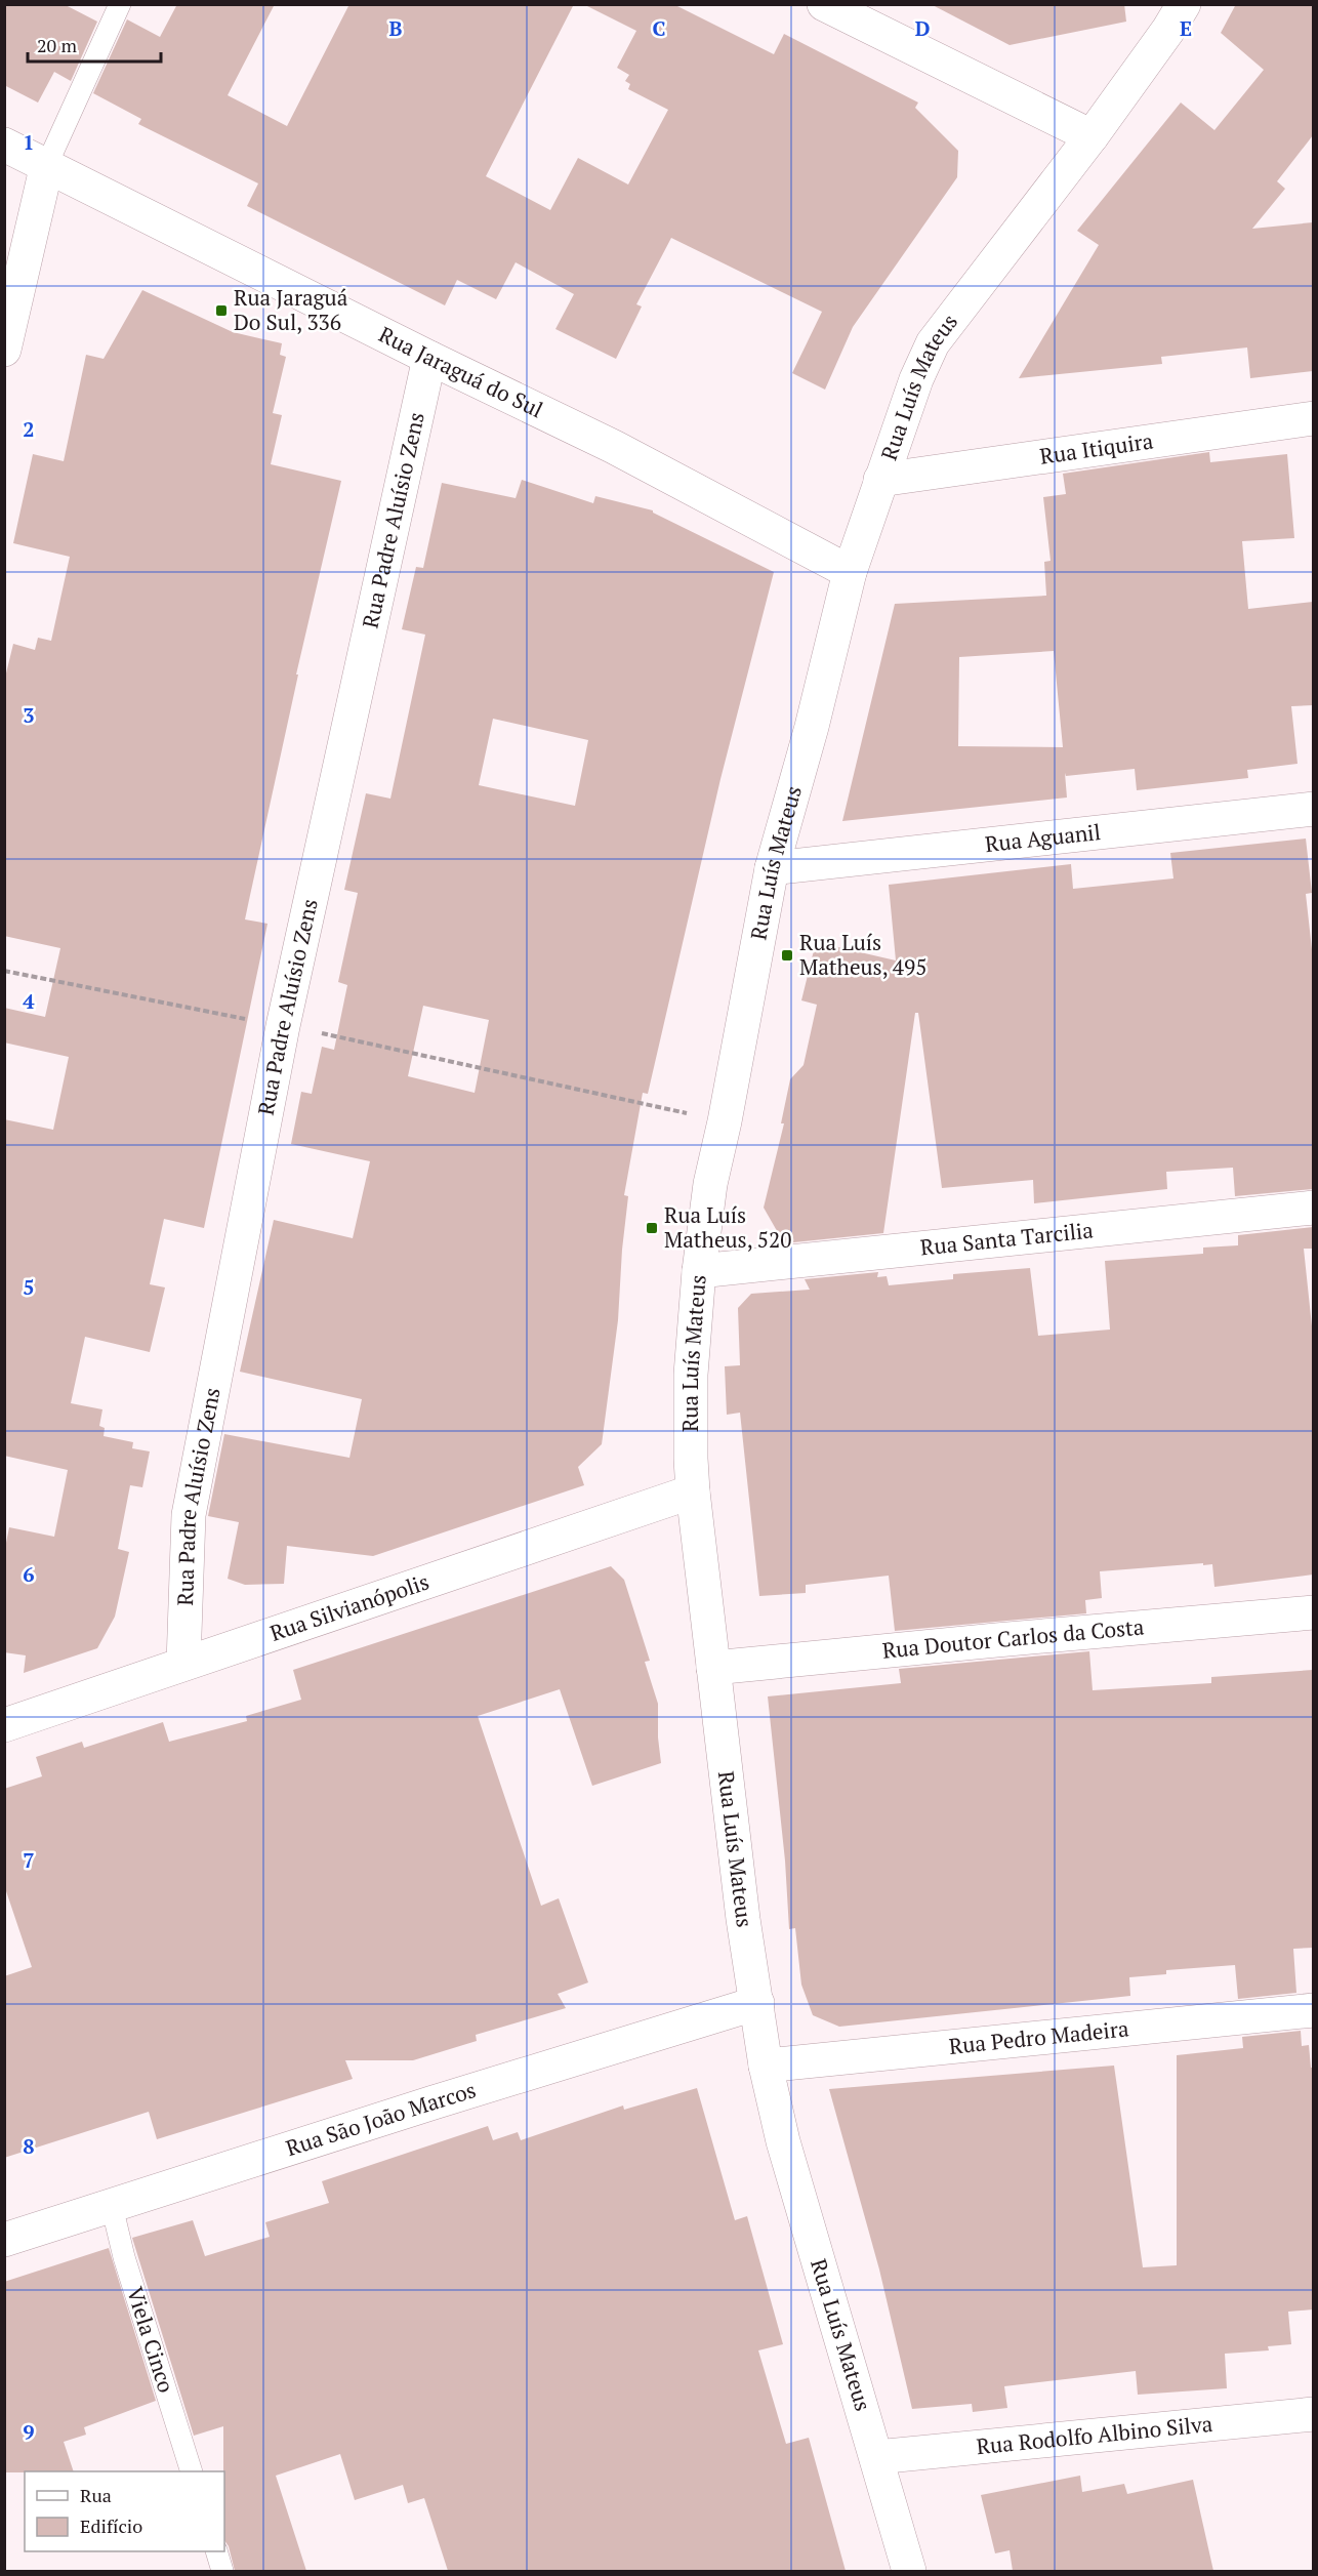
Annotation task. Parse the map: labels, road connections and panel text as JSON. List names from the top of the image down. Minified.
{"streets":{"street":["Rua Jaraguá do Sul","Rua Luís Mateus","Rua Itiquira","Rua Padre Aluísio Zens","Rua Aguanil","Rua Santa Tarcilia","Rua Silvianópolis","Rua Doutor Carlos da Costa","Rua Pedro Madeira","Rua São João Marcos","Rua Rodolfo Albino Silva"],"lane":["Viela Cinco"]},"crossings":[["Rua Jaraguá do Sul","Rua Luís Mateus"],["Rua Jaraguá do Sul","Rua Padre Aluísio Zens"],["Rua Luís Mateus","Rua Itiquira"],["Rua Luís Mateus","Rua Aguanil"],["Rua Luís Mateus","Rua Santa Tarcilia"],["Rua Luís Mateus","Rua Silvianópolis"],["Rua Luís Mateus","Rua Doutor Carlos da Costa"],["Rua Luís Mateus","Rua Pedro Madeira"],["Rua Luís Mateus","Rua São João Marcos"],["Rua Luís Mateus","Rua Rodolfo Albino Silva"],["Rua Padre Aluísio Zens","Rua Silvianópolis"],["Rua São João Marcos","Viela Cinco"]],"places":{"transit":["Rua Jaraguá Do Sul, 336","Rua Luís Matheus, 495","Rua Luís Matheus, 520"]},"legend":["Rua","Edifício"],"scale_bar":"20 m","grid":{"columns":["B","C","D","E"],"rows":["1","2","3","4","5","6","7","8","9"]}}
